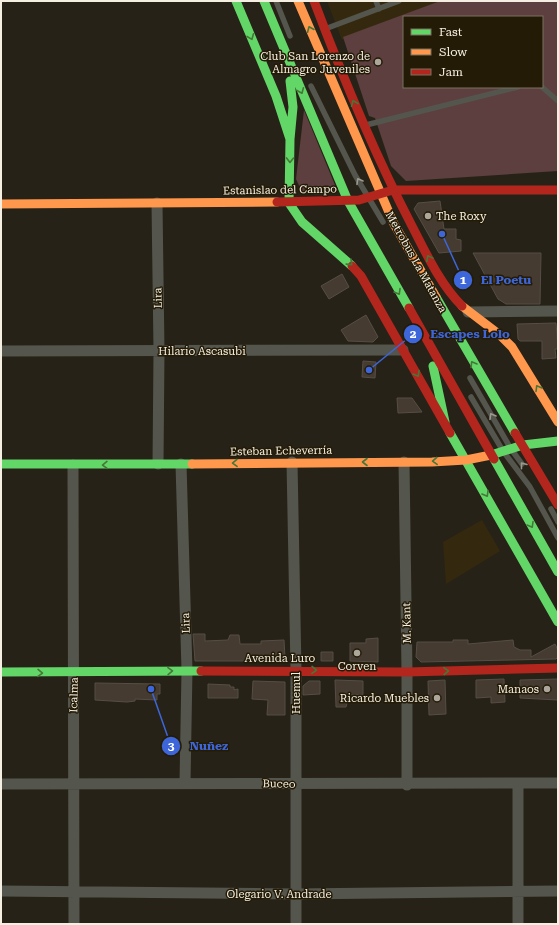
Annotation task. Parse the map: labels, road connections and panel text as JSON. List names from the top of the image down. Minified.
{"streets":{"main road":["Estanislao del Campo","Esteban Echeverría","Avenida Luro"],"street":["Lira","Hilario Ascasubi","M. Kant","Huemul","Icalma","Buceo","Olegario V. Andrade"],"lane":["Metrobus La Matanza"]},"crossings":[["Estanislao del Campo","Metrobus La Matanza"],["Estanislao del Campo","Lira"],["Lira","Hilario Ascasubi"],["Lira","Esteban Echeverría"],["Lira","Avenida Luro"],["Lira","Buceo"],["Esteban Echeverría","M. Kant"],["Esteban Echeverría","Huemul"],["Esteban Echeverría","Icalma"],["M. Kant","Avenida Luro"],["M. Kant","Buceo"],["Avenida Luro","Huemul"],["Avenida Luro","Icalma"],["Huemul","Buceo"],["Huemul","Olegario V. Andrade"],["Icalma","Buceo"],["Icalma","Olegario V. Andrade"]],"one_way":["Esteban Echeverría","Avenida Luro"],"places":["Club San Lorenzo de Almagro Juveniles","The Roxy","El Poetu","Escapes Lolo","Corven","Nuñez","Manaos","Ricardo Muebles"],"legend":["Fast","Slow","Jam"]}
